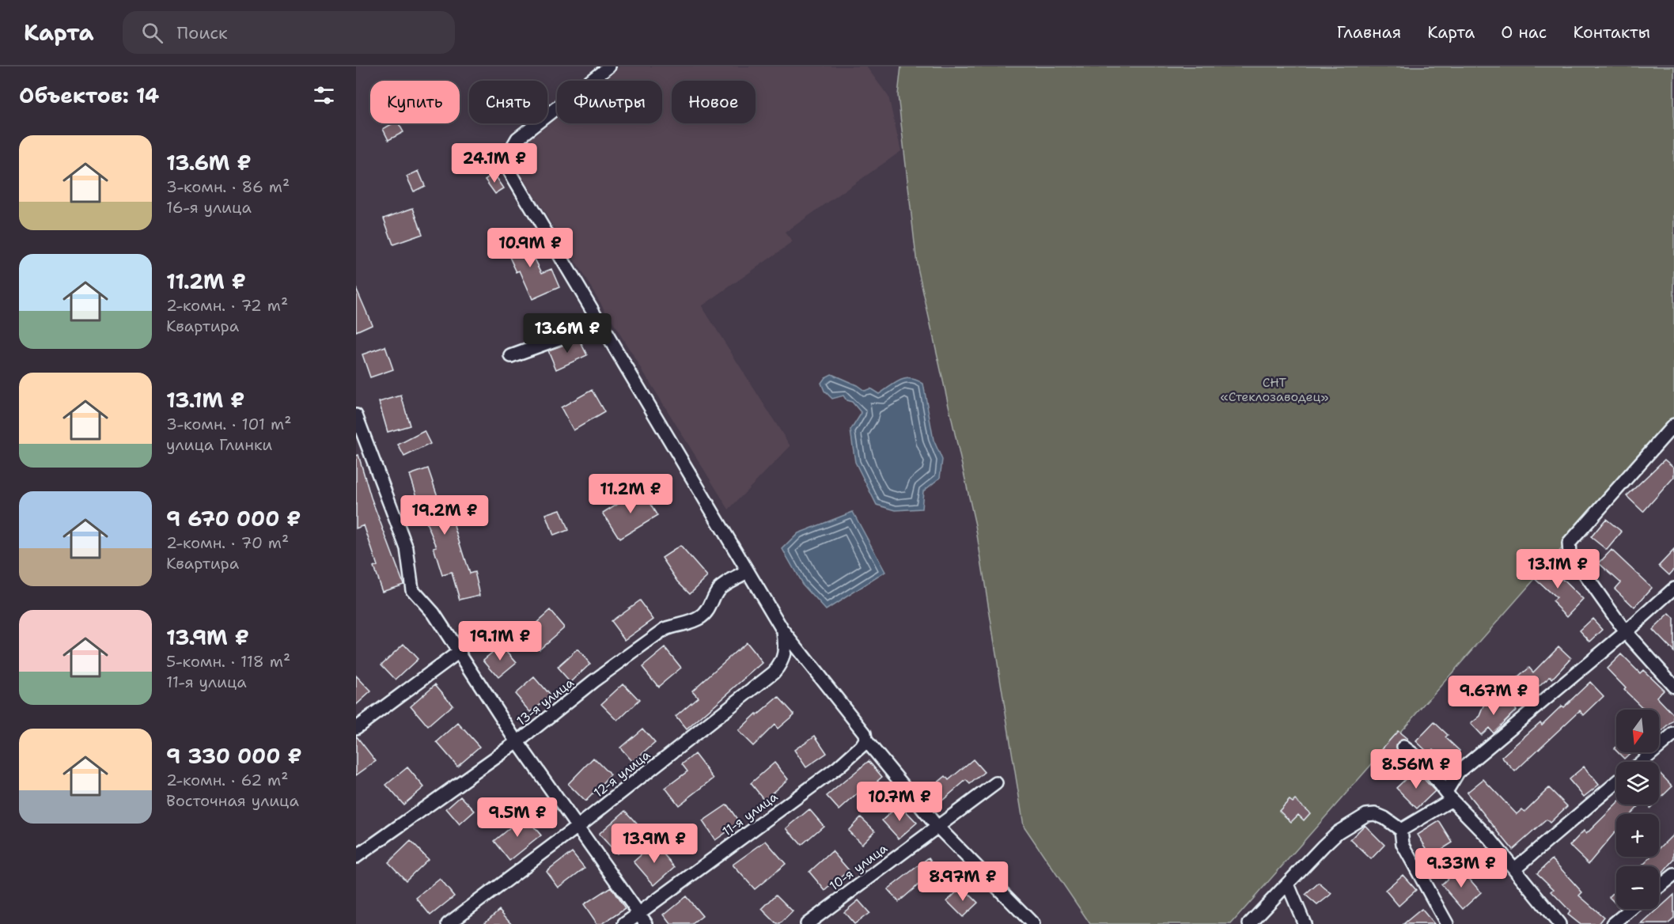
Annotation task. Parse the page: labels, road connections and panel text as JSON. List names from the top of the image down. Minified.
{"streets":{"street":["13-я улица","12-я улица","11-я улица","10-я улица"]},"parks":["СНТ «Стеклозаводец»"],"north":"bottom","page":{"header":"Карта","search":"Поиск","nav":["Главная","Карта","О нас","Контакты"],"heading":"Объектов: 14","chip":["Купить","Снять","Фильтры","Новое"],"list":[{"name":"13.6M ₽","note":"3-комн. · 86 m² · 16-я улица"},{"name":"11.2M ₽","note":"2-комн. · 72 m² · Квартира"},{"name":"13.1M ₽","note":"3-комн. · 101 m² · улица Глинки"},{"name":"9 670 000 ₽","note":"2-комн. · 70 m² · Квартира"},{"name":"13.9M ₽","note":"5-комн. · 118 m² · 11-я улица"},{"name":"9 330 000 ₽","note":"2-комн. · 62 m² · Восточная улица"}],"price":["24.1M ₽","10.9M ₽","13.6M ₽","11.2M ₽","19.2M ₽","13.1M ₽","19.1M ₽","9.67M ₽","8.56M ₽","10.7M ₽","9.5M ₽","13.9M ₽","9.33M ₽","8.97M ₽"],"map_buttons":["+","−"]}}
